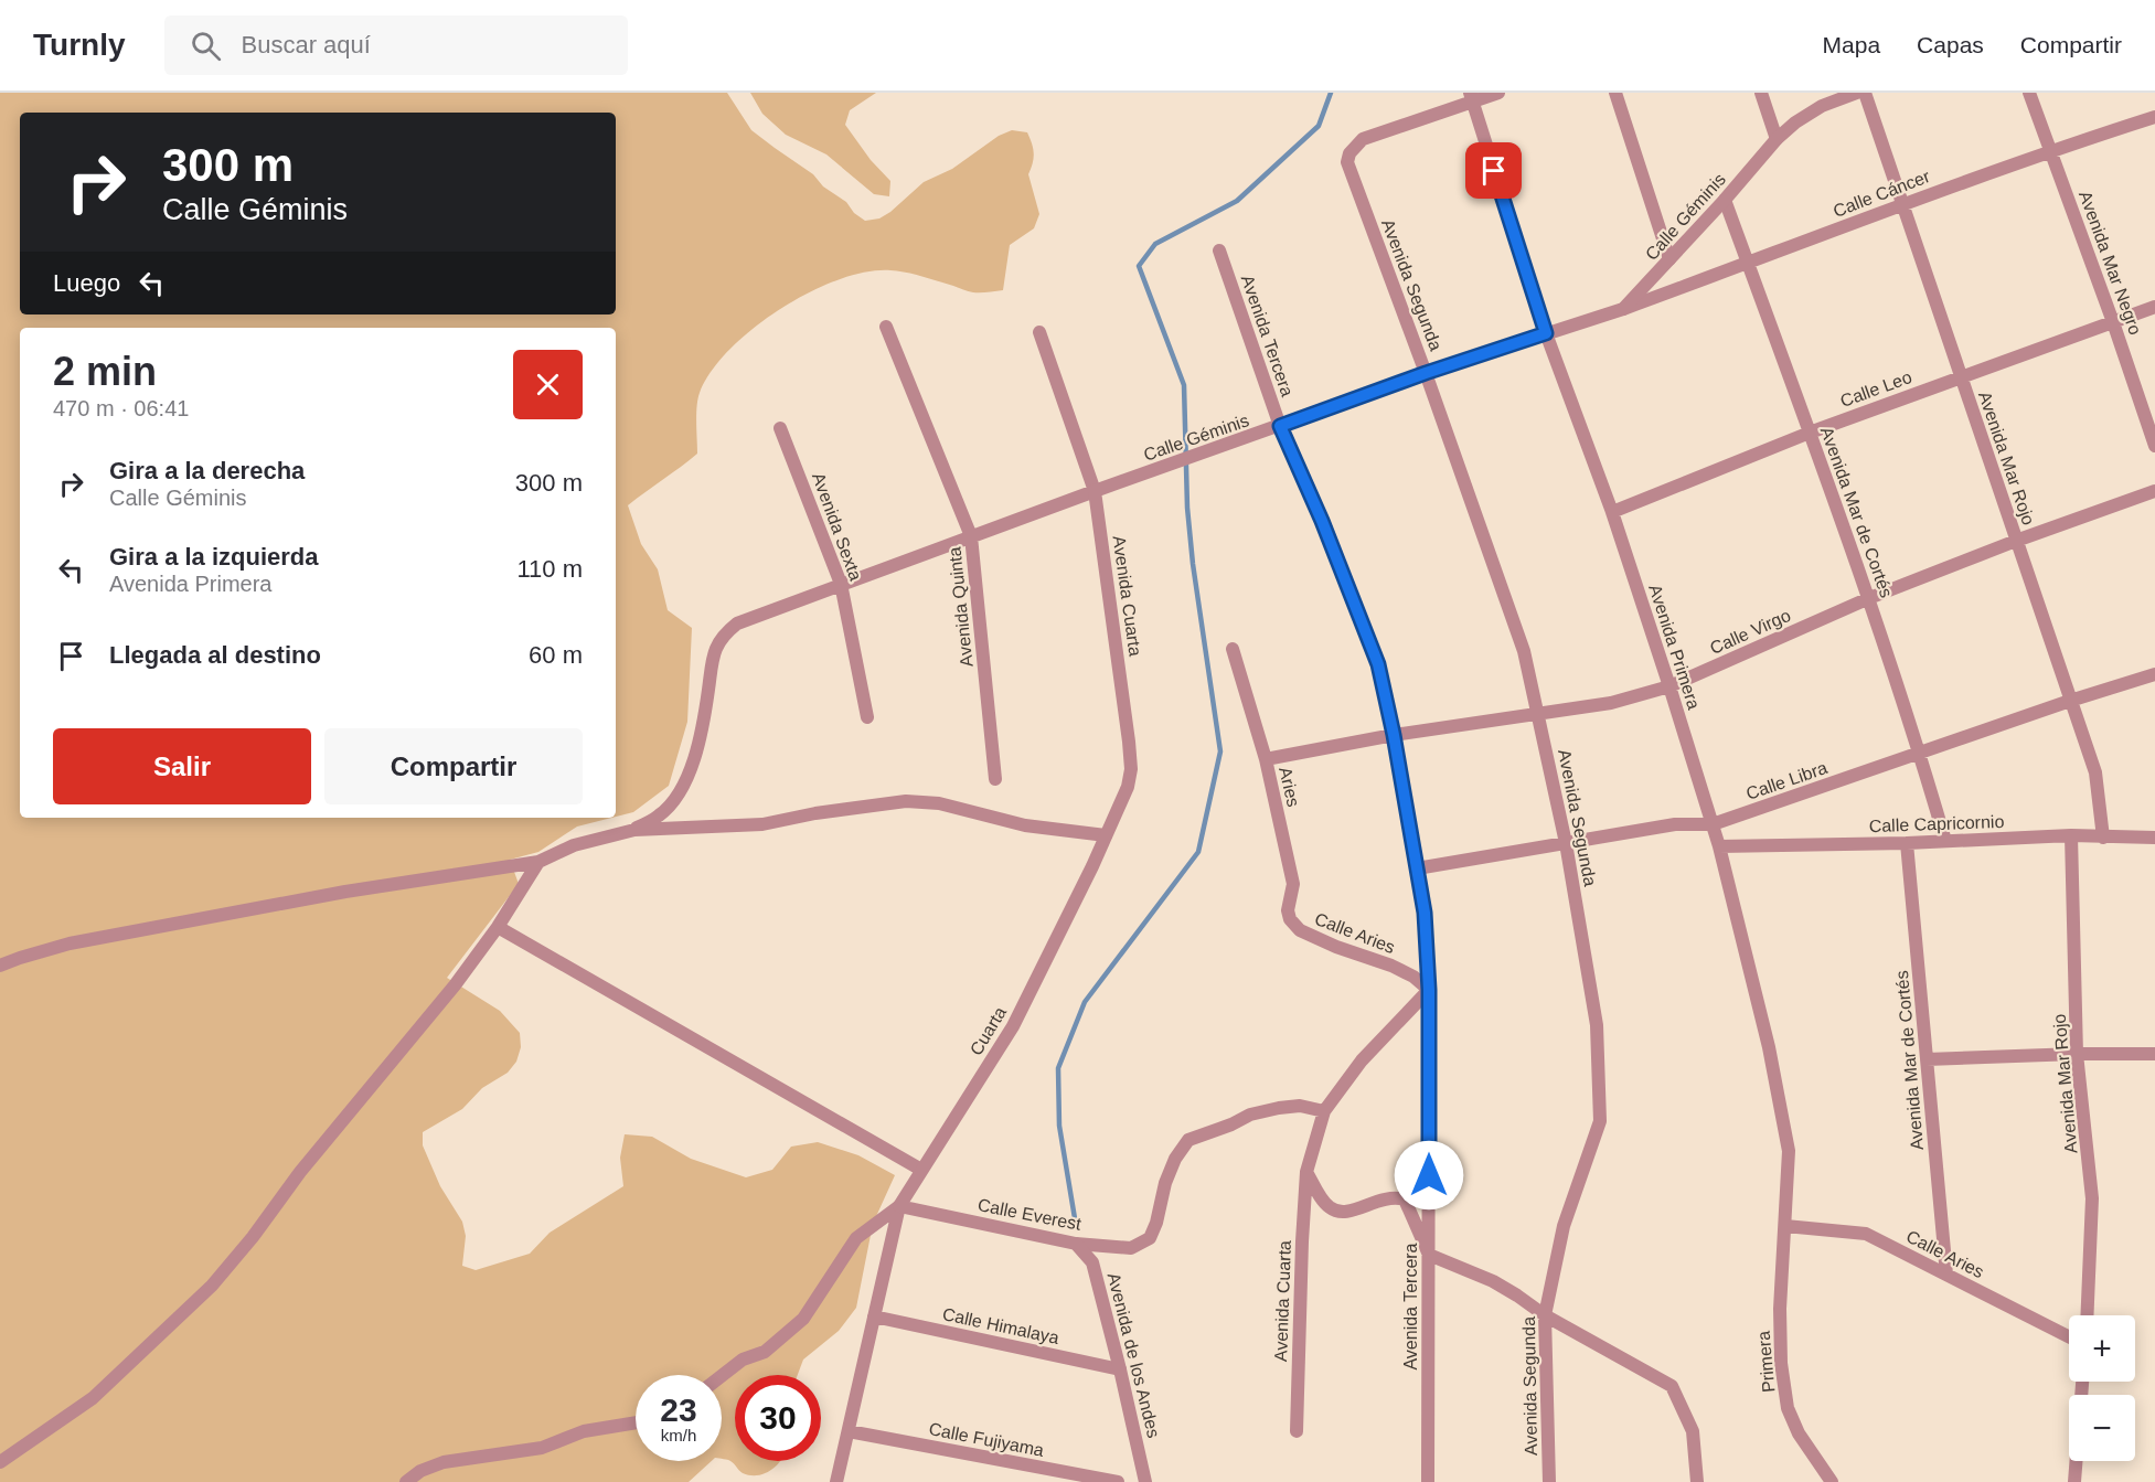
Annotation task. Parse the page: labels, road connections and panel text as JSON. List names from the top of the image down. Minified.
{"streets":{"street":["Calle Cáncer","Calle Géminis","Avenida Mar Negro","Avenida Segunda","Avenida Tercera","Calle Leo","Avenida Mar Rojo","Avenida Mar de Cortés","Avenida Sexta","Avenida Cuarta","Avenida Quinta","Calle Virgo","Avenida Primera","Calle Libra","Aries","Calle Capricornio","Calle Aries","Cuarta","Calle Everest","Calle Himalaya","Avenida de los Andes","Primera","Calle Fujiyama"]},"crossings":[["Calle Cáncer","Calle Géminis"],["Calle Cáncer","Avenida Mar Negro"],["Calle Cáncer","Avenida Mar Rojo"],["Calle Cáncer","Avenida Mar de Cortés"],["Calle Géminis","Avenida Segunda"],["Calle Géminis","Avenida Tercera"],["Calle Géminis","Avenida Mar de Cortés"],["Calle Géminis","Avenida Sexta"],["Calle Géminis","Avenida Cuarta"],["Calle Géminis","Avenida Quinta"],["Calle Géminis","Avenida Primera"],["Avenida Mar Negro","Calle Leo"],["Avenida Segunda","Calle Virgo"],["Avenida Segunda","Avenida Primera"],["Avenida Segunda","Calle Libra"],["Avenida Tercera","Calle Virgo"],["Avenida Tercera","Calle Libra"],["Avenida Tercera","Calle Aries"],["Calle Leo","Avenida Mar Rojo"],["Calle Leo","Avenida Mar de Cortés"],["Calle Leo","Avenida Primera"],["Avenida Mar Rojo","Calle Virgo"],["Avenida Mar Rojo","Calle Libra"],["Avenida Mar Rojo","Calle Capricornio"],["Avenida Mar de Cortés","Calle Virgo"],["Avenida Mar de Cortés","Calle Libra"],["Avenida Mar de Cortés","Calle Capricornio"],["Avenida Mar de Cortés","Calle Aries"],["Avenida Cuarta","Cuarta"],["Avenida Cuarta","Calle Everest"],["Calle Virgo","Avenida Primera"],["Calle Virgo","Aries"],["Avenida Primera","Calle Libra"],["Avenida Primera","Calle Capricornio"],["Avenida Primera","Calle Aries"],["Avenida Primera","Primera"],["Aries","Calle Aries"],["Calle Aries","Primera"],["Cuarta","Calle Everest"],["Calle Everest","Avenida de los Andes"],["Calle Himalaya","Avenida de los Andes"]],"page":{"header":"Turnly","search":"Buscar aquí","nav":["Mapa","Capas","Compartir"],"turn":["300 m","Calle Géminis"],"then":"Luego","heading":["2 min","470 m · 06:41"],"list":[{"name":"Gira a la derecha","note":"Calle Géminis","value":"300 m"},{"name":"Gira a la izquierda","note":"Avenida Primera","value":"110 m"},{"name":"Llegada al destino","value":"60 m"}],"buttons":["Salir","Compartir"],"map_buttons":["+","−"],"speed":"23 km/h","limit":"30"}}
